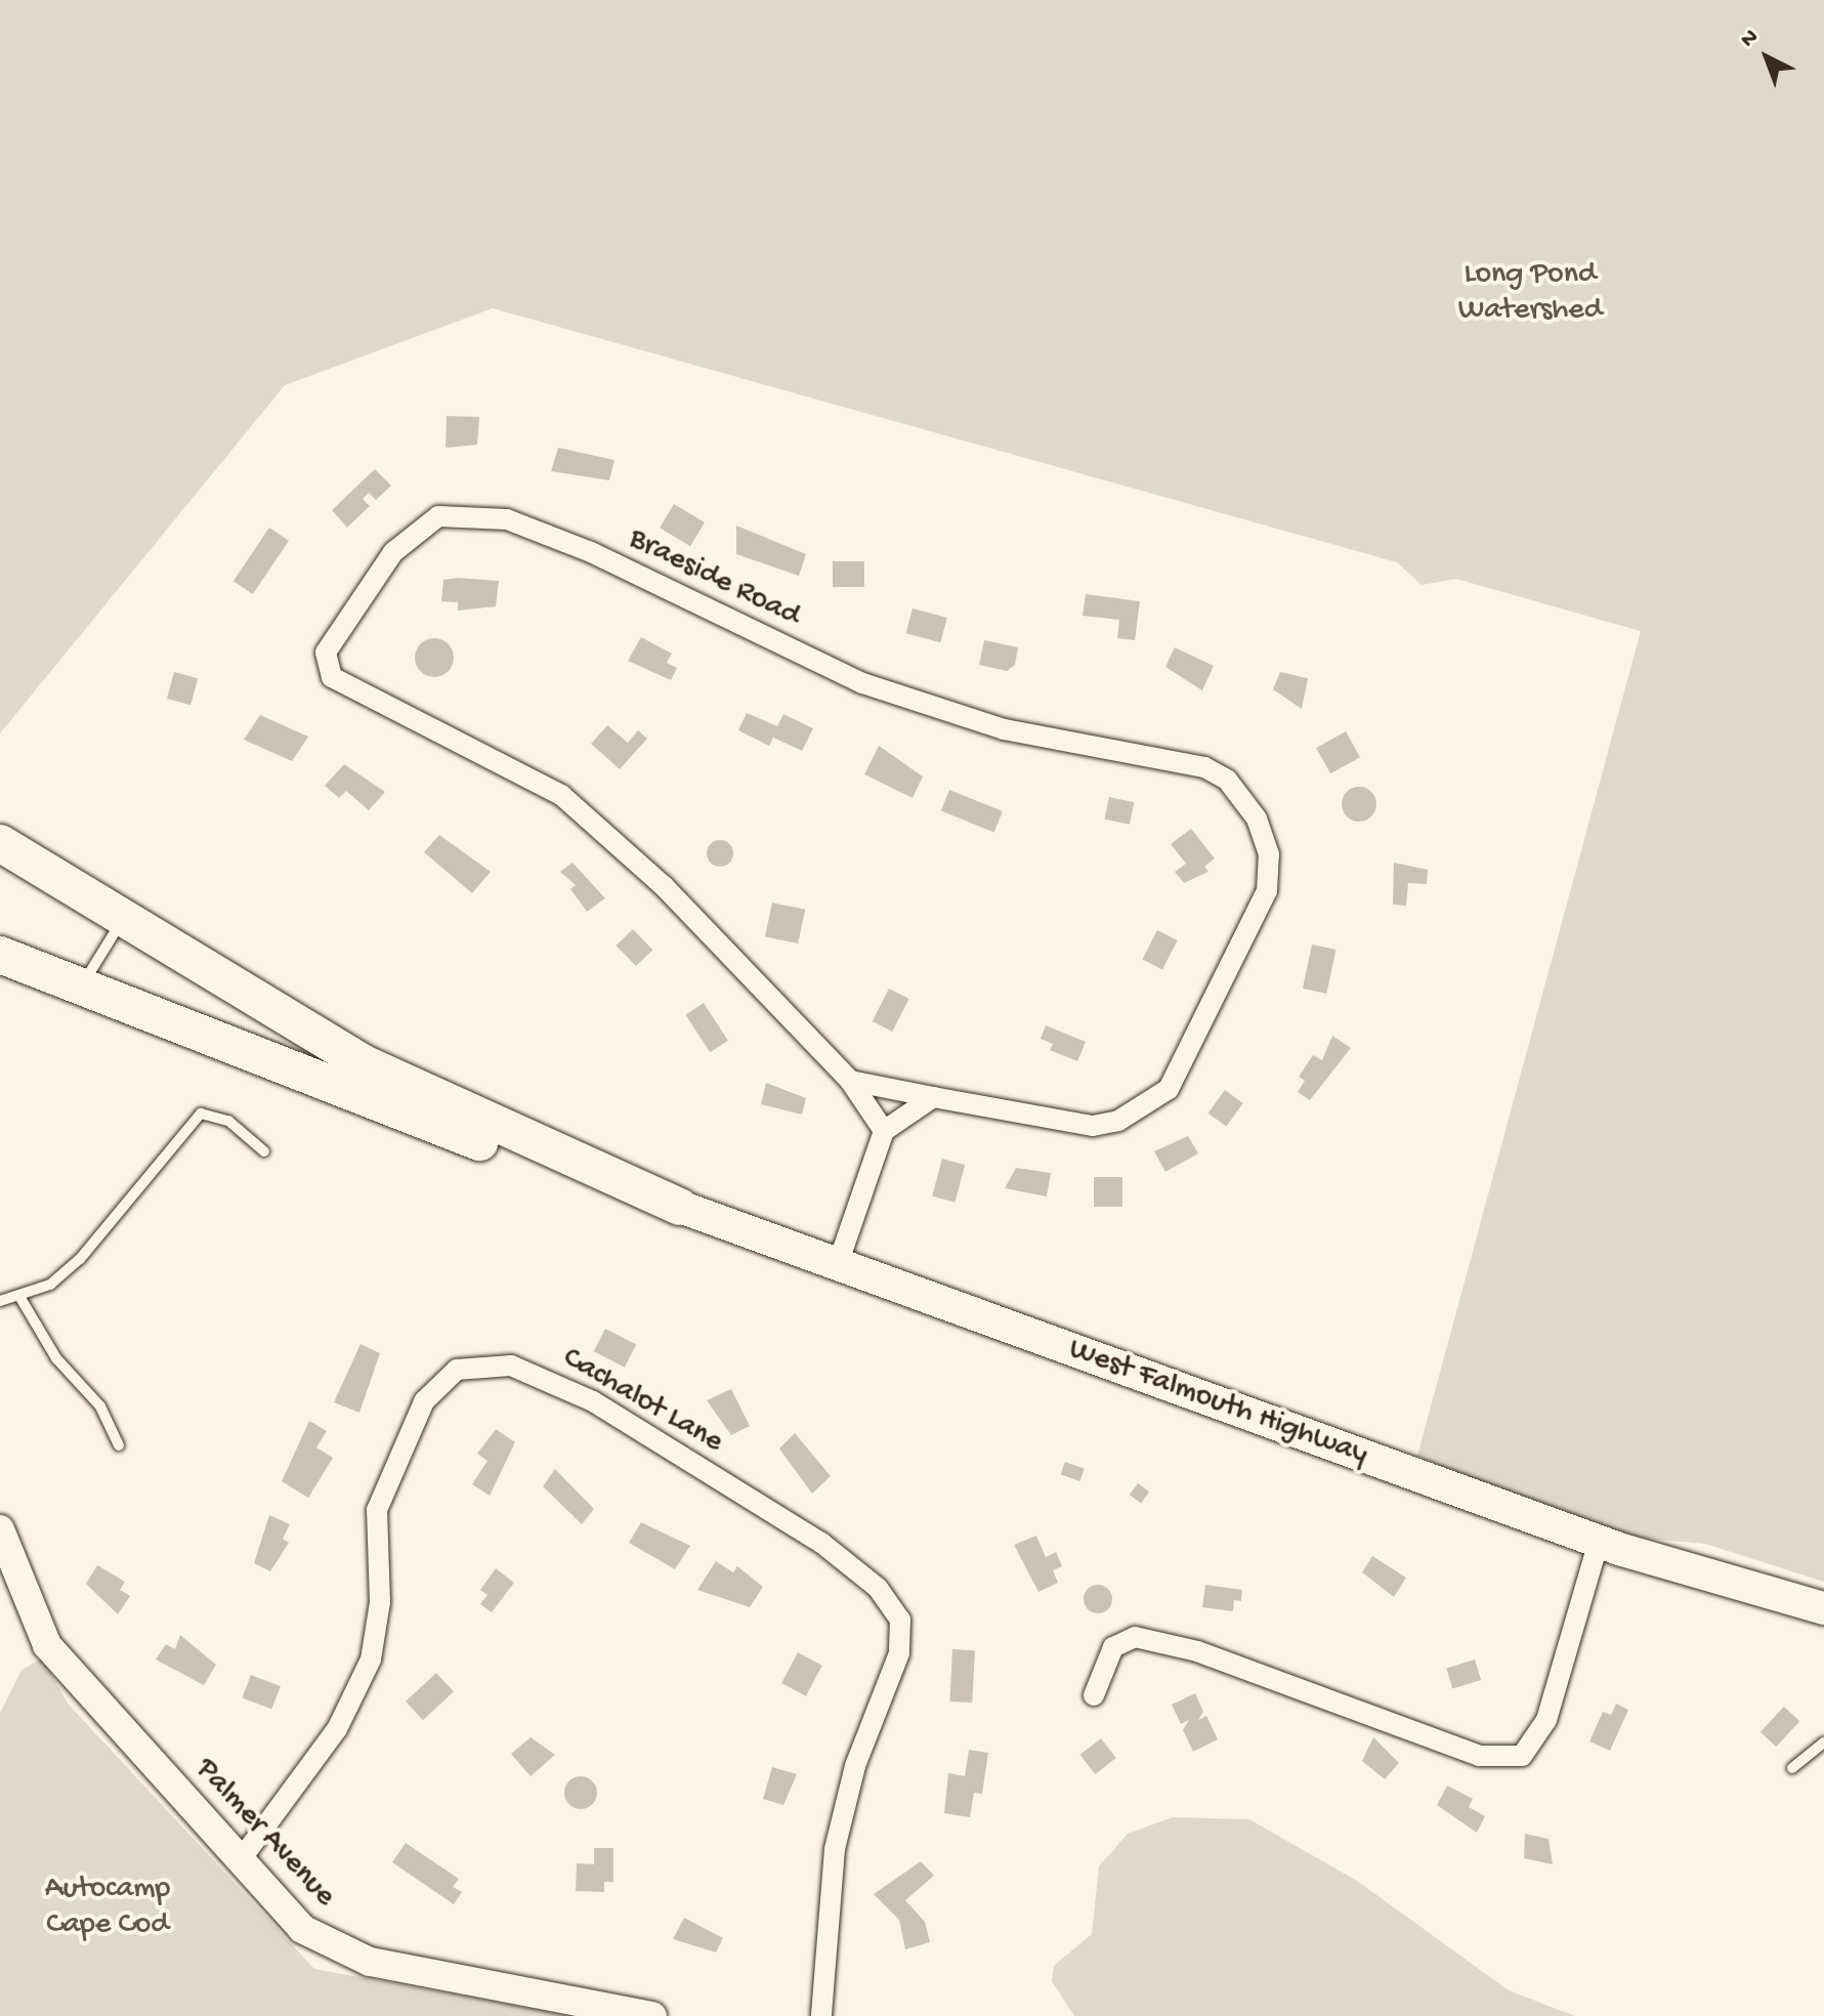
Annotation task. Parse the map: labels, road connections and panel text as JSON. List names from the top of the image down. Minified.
{"streets":{"highway":["West Falmouth Highway"],"main road":["Palmer Avenue"],"street":["Braeside Road","Cachalot Lane"]},"crossings":[["Cachalot Lane","Palmer Avenue"]],"parks":["Long Pond Watershed","Autocamp Cape Cod"],"north":"top left"}
